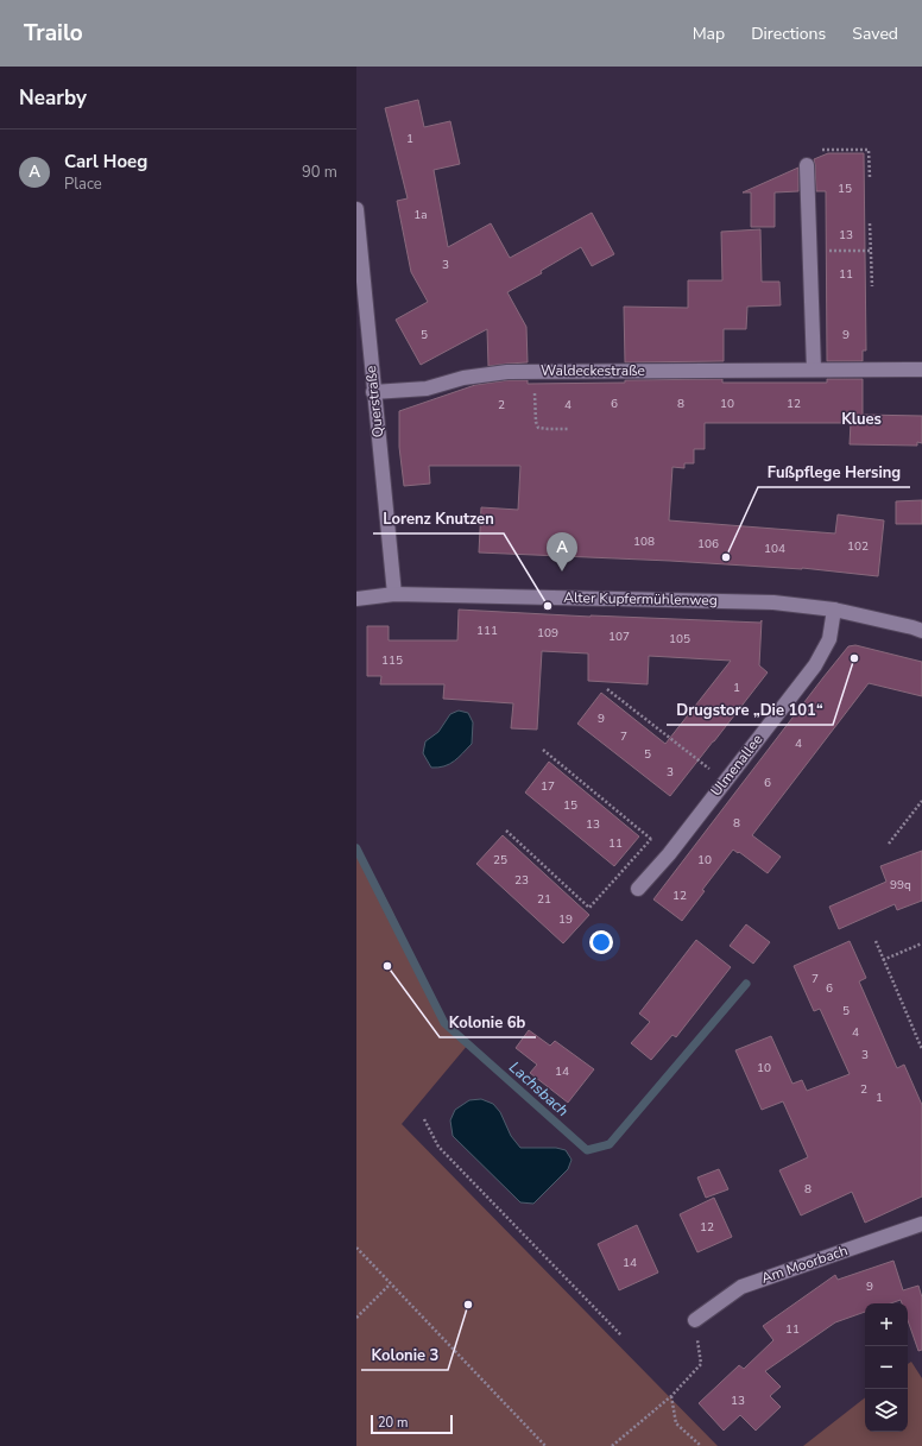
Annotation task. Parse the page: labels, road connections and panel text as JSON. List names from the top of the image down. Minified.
{"streets":{"street":["Waldeckestraße","Querstraße","Alter Kupfermühlenweg","Ulmenallee","Am Moorbach"]},"crossings":[["Waldeckestraße","Querstraße"],["Querstraße","Alter Kupfermühlenweg"],["Alter Kupfermühlenweg","Ulmenallee"]],"districts":["Klues"],"water":["Lachsbach"],"places":["Fußpflege Hersing","Lorenz Knutzen","Drugstore „Die 101“","Kolonie 6b","Kolonie 3"],"house_numbers":["1","15","1a","13","3","11","5","9","6","8","10","12","2","4","108","106","102","104","111","109","107","105","115","1","9","7","4","5","3","6","17","15","8","13","11","25","10","23","99q","12","21","19","7","6","5","4","3","10","14","2","1","8","12","14","9","11","13"],"scale_bar":"20 m","page":{"header":"Trailo","nav":["Map","Directions","Saved"],"heading":"Nearby","list":[{"mark":"A","name":"Carl Hoeg","note":"Place","value":"90 m"}],"pins":"A","map_buttons":["+","−"],"scale":"20 m"}}
